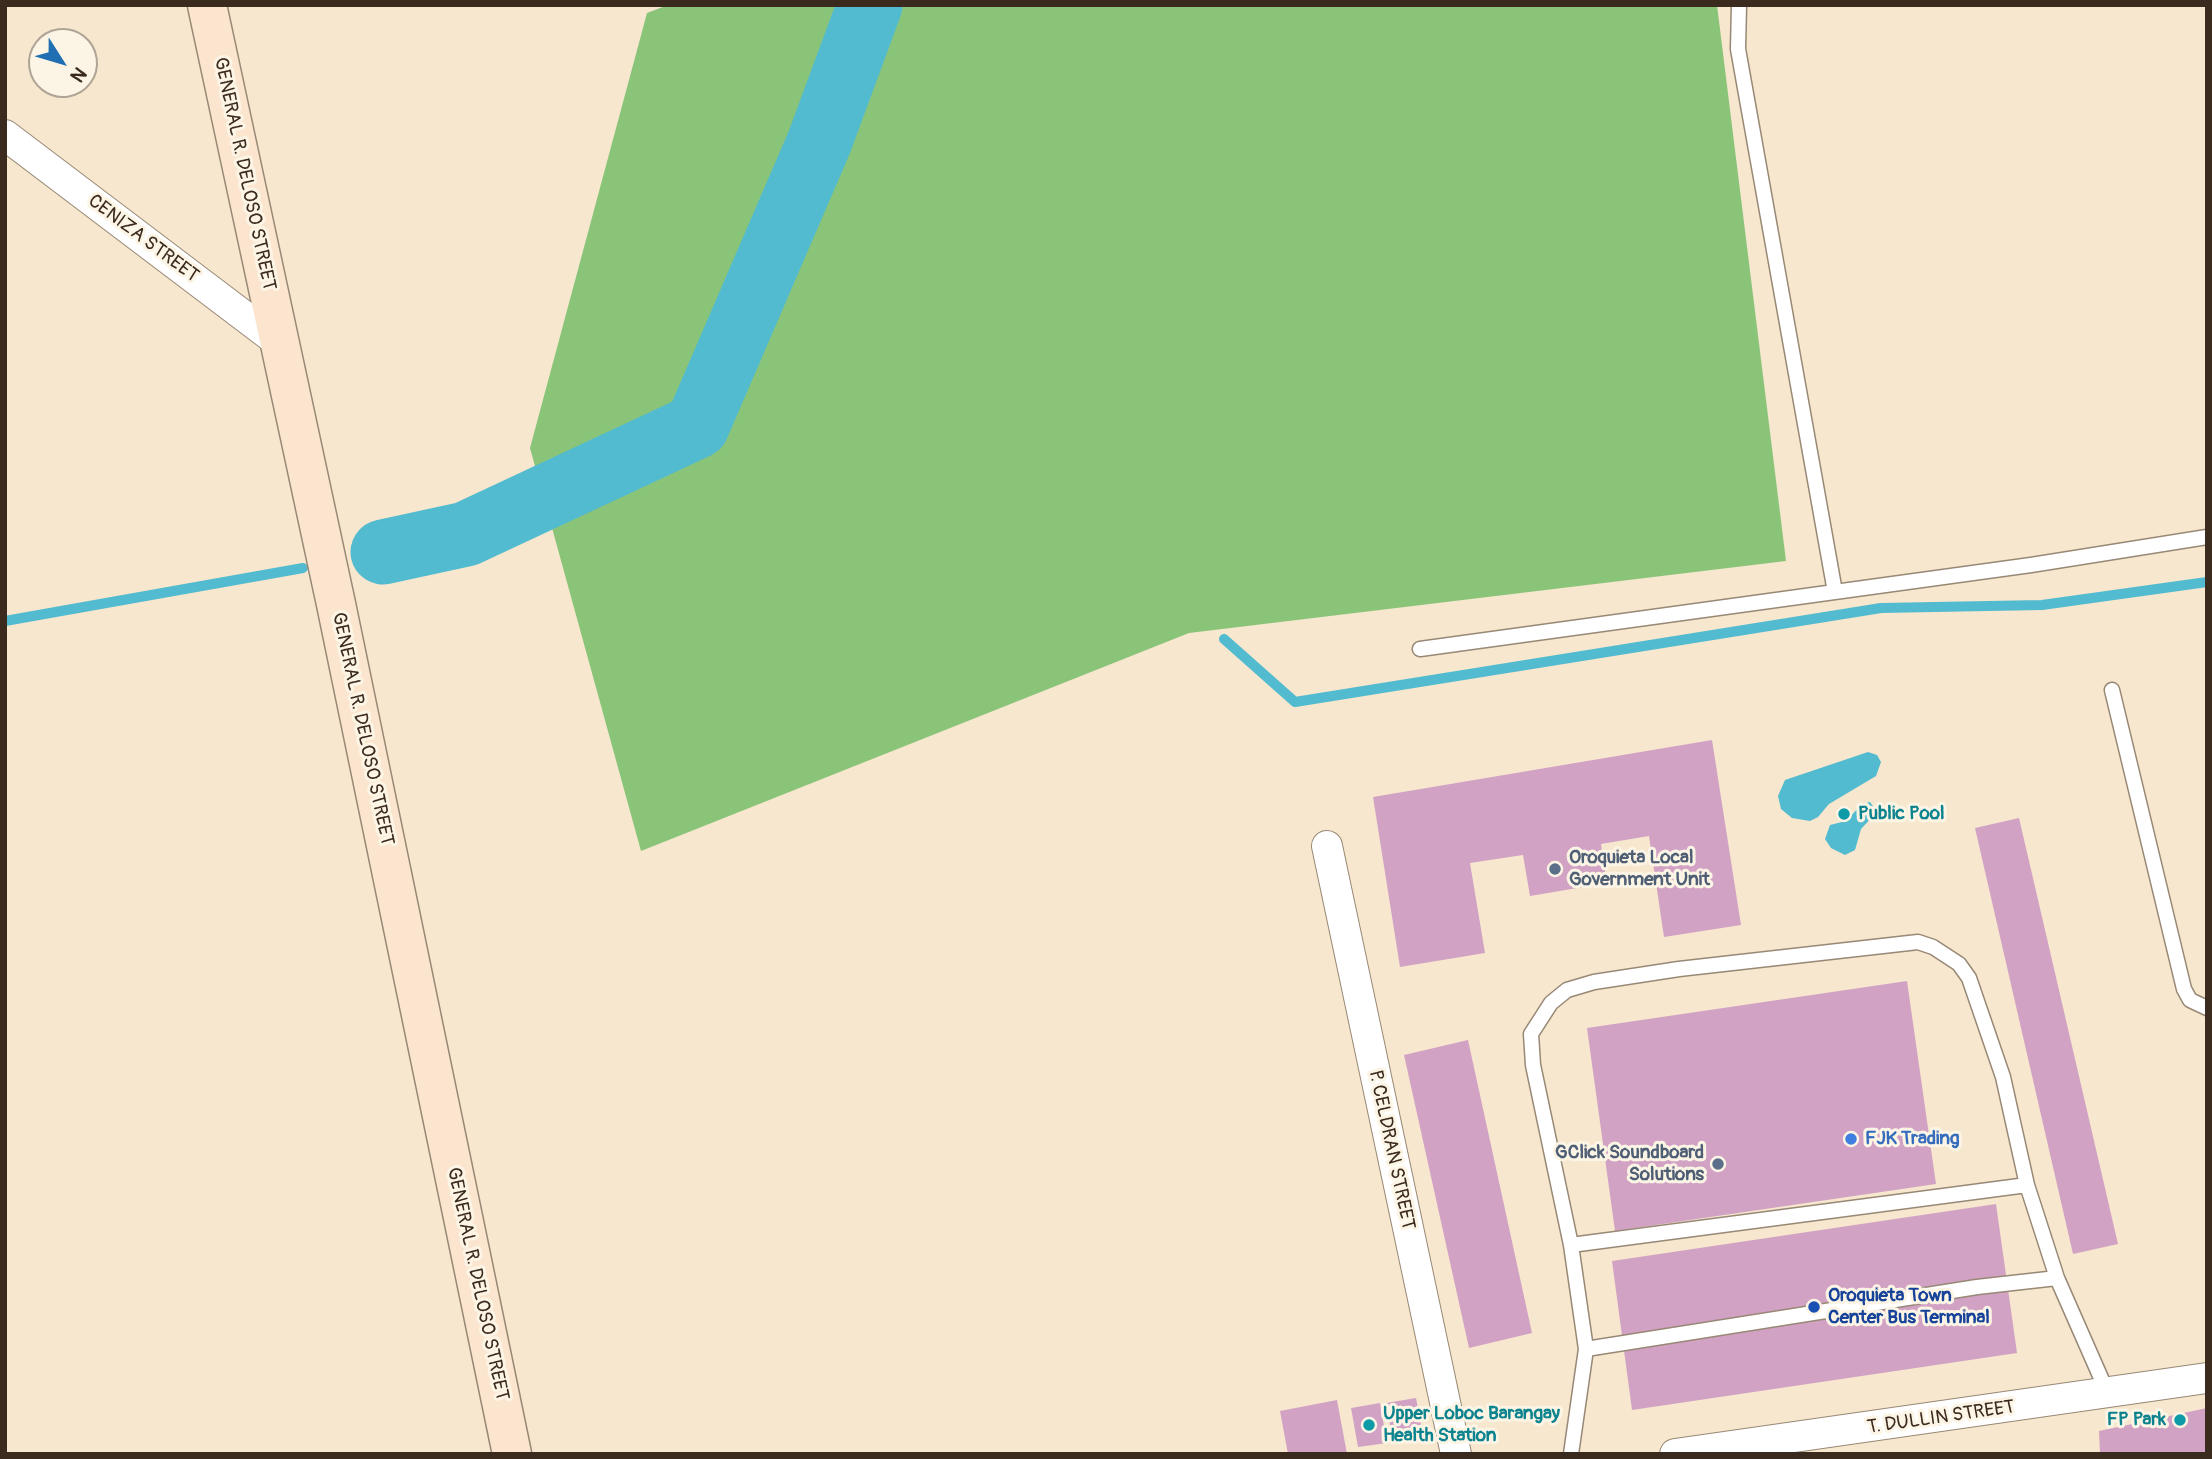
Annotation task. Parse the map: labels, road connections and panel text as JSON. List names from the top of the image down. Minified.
{"streets":{"street":["GENERAL R. DELOSO STREET","CENIZA STREET","P. CELDRAN STREET","T. DULLIN STREET"]},"crossings":[["GENERAL R. DELOSO STREET","CENIZA STREET"]],"places":["Public Pool","Oroquieta Local Government Unit","FJK Trading","GClick Soundboard Solutions","Oroquieta Town Center Bus Terminal","FP Park","Upper Loboc Barangay Health Station"],"north":"bottom right"}
